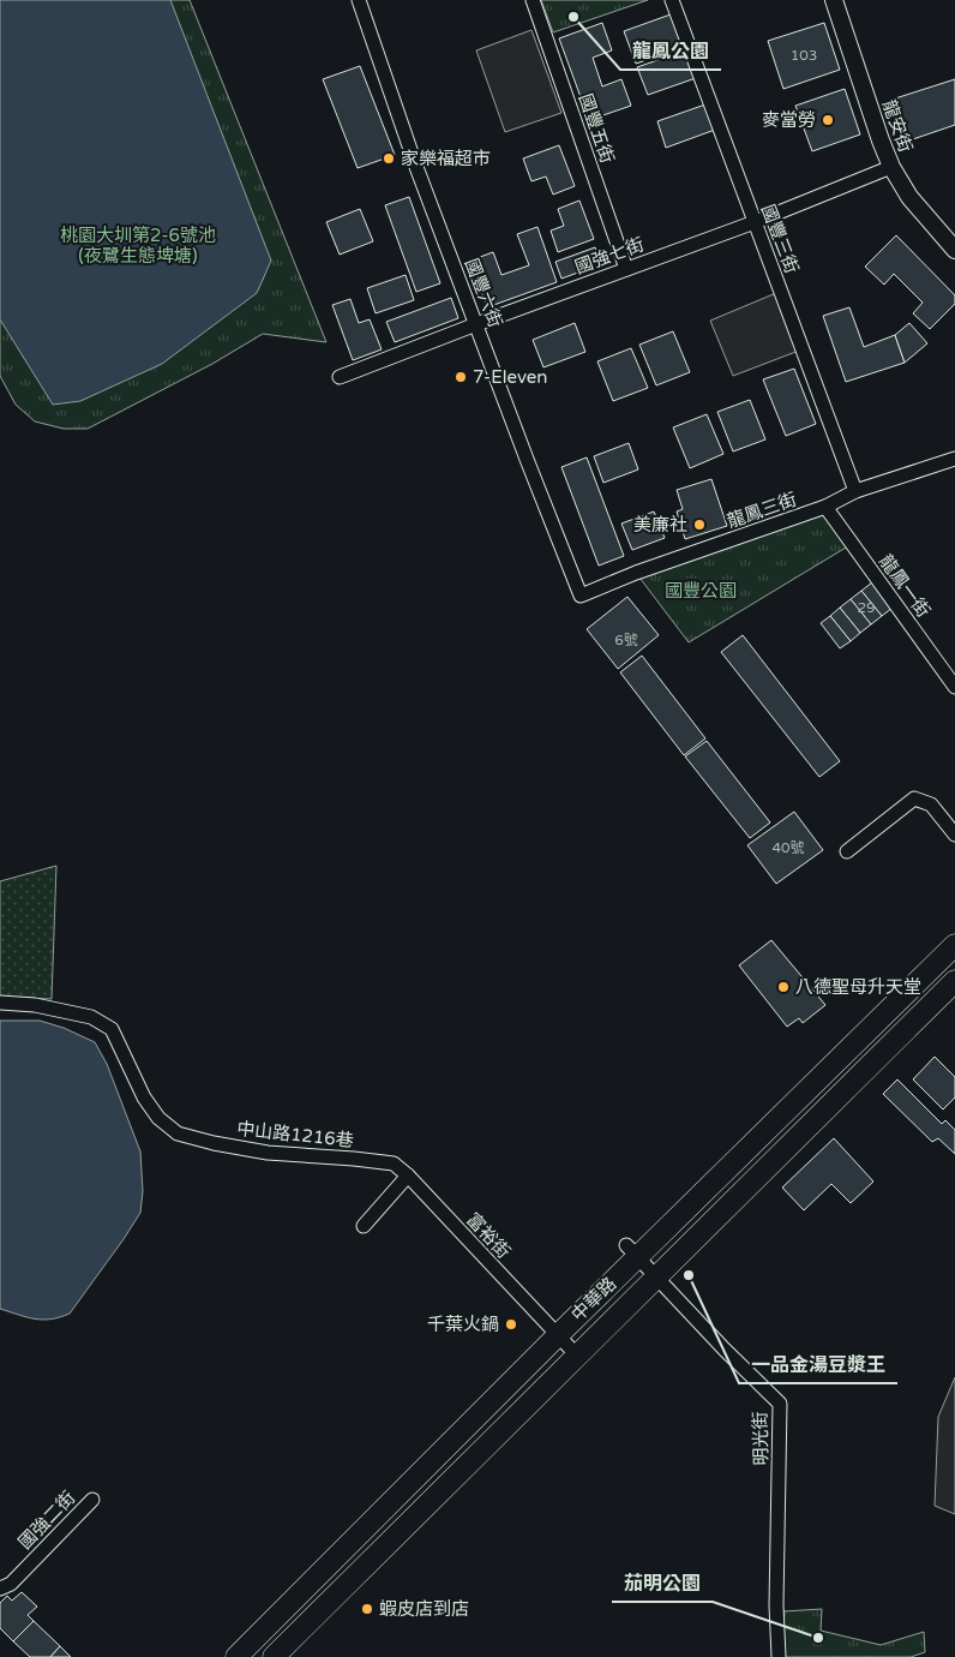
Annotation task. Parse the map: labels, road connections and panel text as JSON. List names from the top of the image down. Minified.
{"streets":{"main road":["中華路"],"street":["龍安街","國豐五街","國豐三街","國強七街","國豐六街","龍鳳三街","龍鳳一街","中山路1216巷","富裕街","明光街","國強二街"]},"crossings":[["龍安街","國強七街"],["國豐五街","國強七街"],["國豐三街","國強七街"],["國豐三街","龍鳳三街"],["國強七街","國豐六街"],["國豐六街","龍鳳三街"],["龍鳳三街","龍鳳一街"],["中山路1216巷","富裕街"],["富裕街","中華路"],["中華路","明光街"]],"parks":["桃園大圳第2-6號池 (夜鷺生態埤塘)","國豐公園"],"places":["龍鳳公園","麥當勞","家樂福超市","7-Eleven","美廉社","八德聖母升天堂","一品金湯豆漿王","千葉火鍋","蝦皮店到店","茄明公園"],"house_numbers":["103","29","6號","40號"]}
